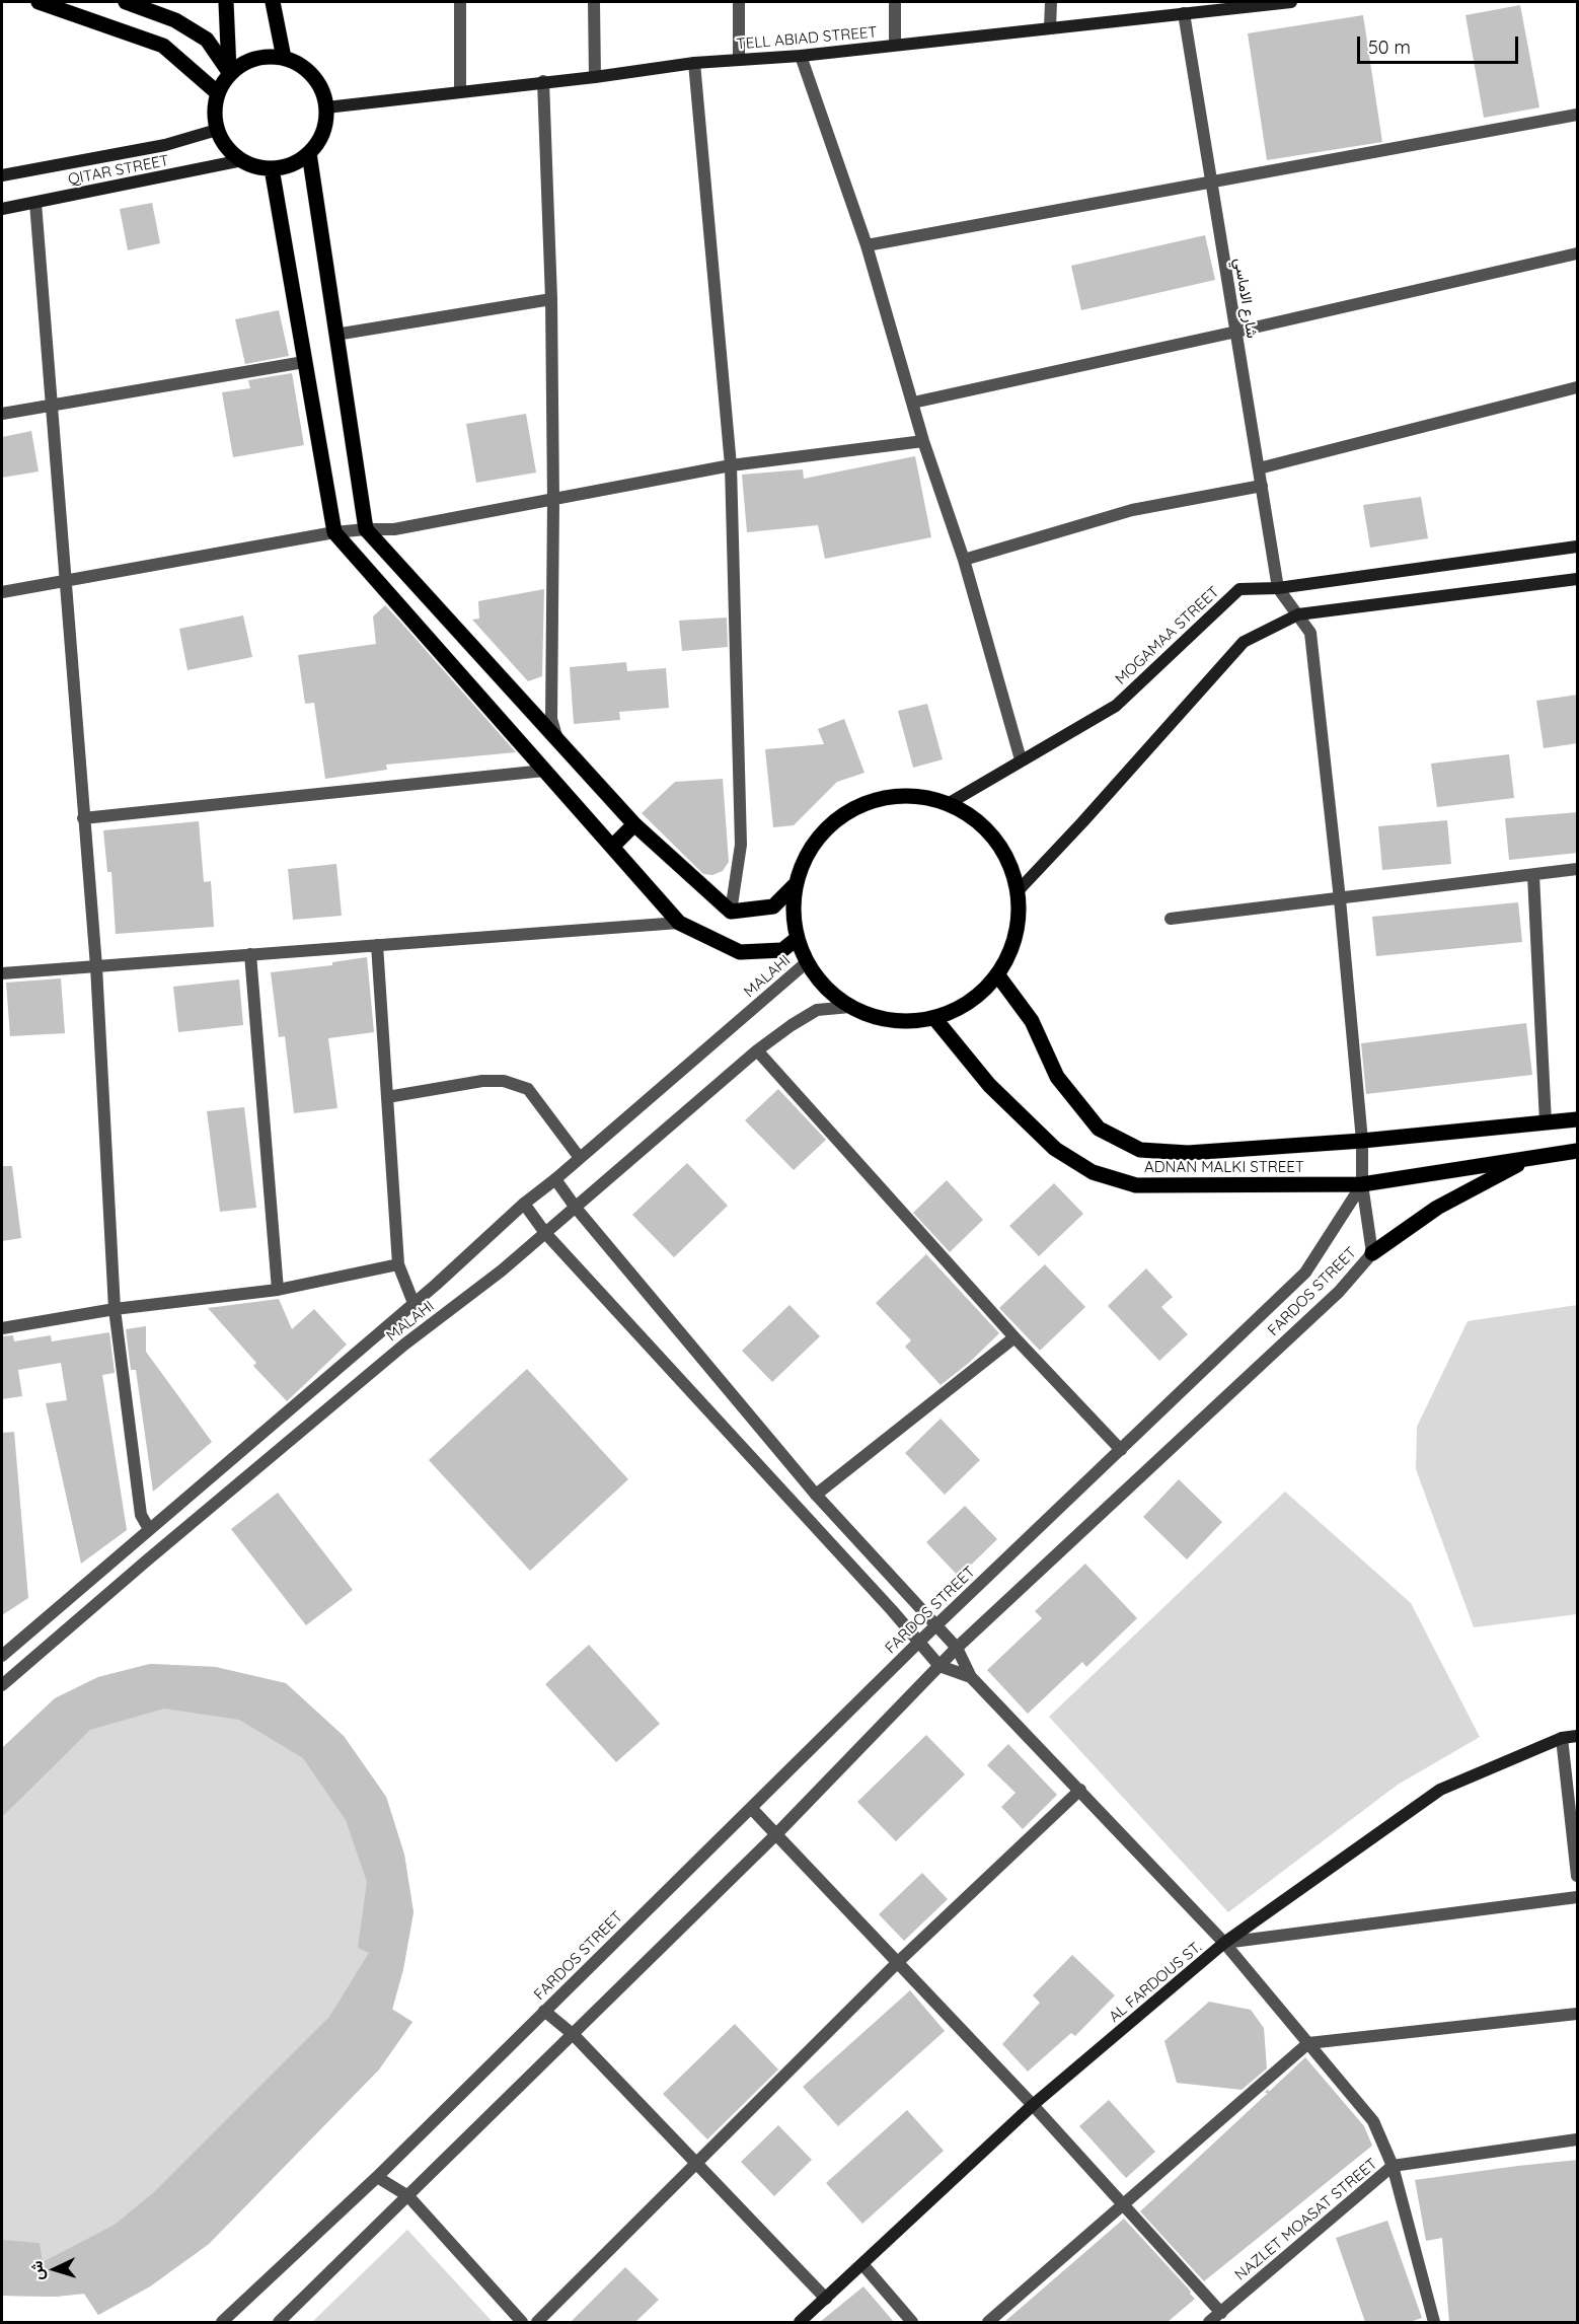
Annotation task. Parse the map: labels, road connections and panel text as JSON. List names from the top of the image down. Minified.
{"streets":{"main road":["TELL ABIAD STREET","QITAR STREET","MOGAMAA STREET","ADNAN MALKI STREET","AL FARDOUS ST."],"street":["شارع الاماسي","MALAHI","FARDOS STREET","NAZLET MOASAT STREET"]},"crossings":[["TELL ABIAD STREET","QITAR STREET"],["TELL ABIAD STREET","شارع الاماسي"],["شارع الاماسي","MOGAMAA STREET"],["ADNAN MALKI STREET","FARDOS STREET"]],"scale_bar":"50 m","north":"left"}
